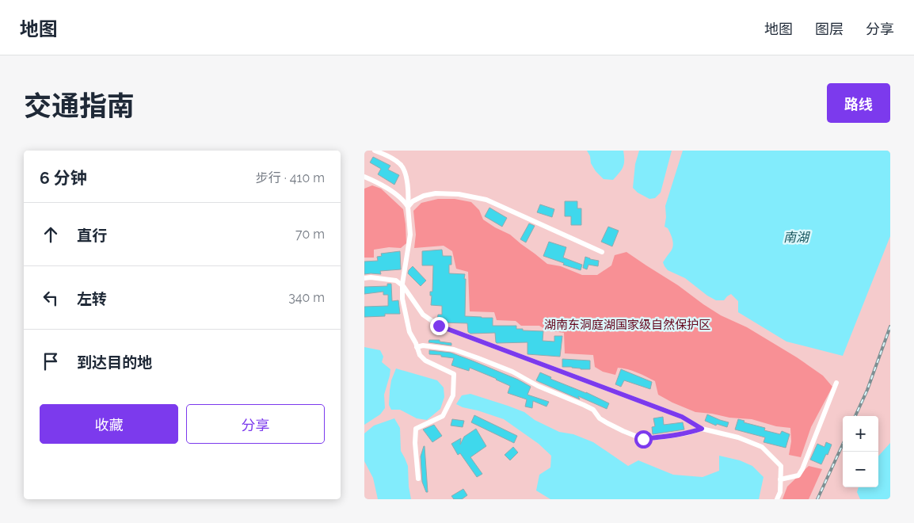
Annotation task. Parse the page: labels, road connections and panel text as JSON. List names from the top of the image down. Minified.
{"water":["南湖"],"parks":["湖南东洞庭湖国家级自然保护区"],"page":{"header":"地图","nav":["地图","图层","分享"],"title":"交通指南","buttons":["路线",["收藏","分享"]],"heading":["6 分钟","步行 · 410 m"],"list":[["直行","70 m"],["左转","340 m"],"到达目的地"],"map_buttons":["+","−"]}}
